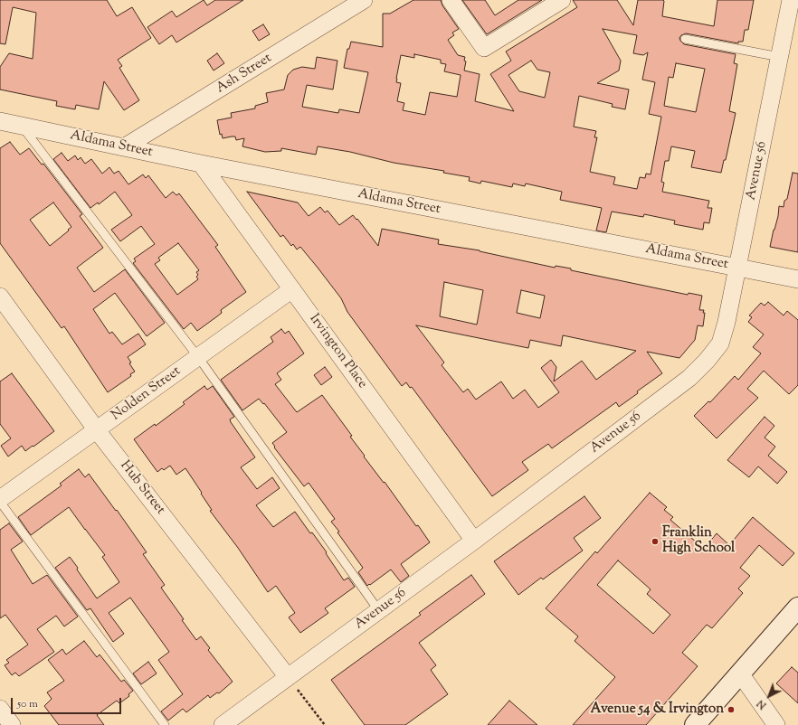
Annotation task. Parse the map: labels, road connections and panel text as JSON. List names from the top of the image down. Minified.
{"streets":{"street":["Ash Street","Aldama Street","Avenue 56","Irvington Place","Nolden Street","Hub Street"]},"crossings":[["Ash Street","Aldama Street"],["Aldama Street","Avenue 56"],["Aldama Street","Irvington Place"],["Avenue 56","Irvington Place"],["Avenue 56","Hub Street"],["Irvington Place","Nolden Street"],["Nolden Street","Hub Street"]],"places":["Franklin High School","Avenue 54 & Irvington"],"scale_bar":"50 m","north":"bottom left"}
